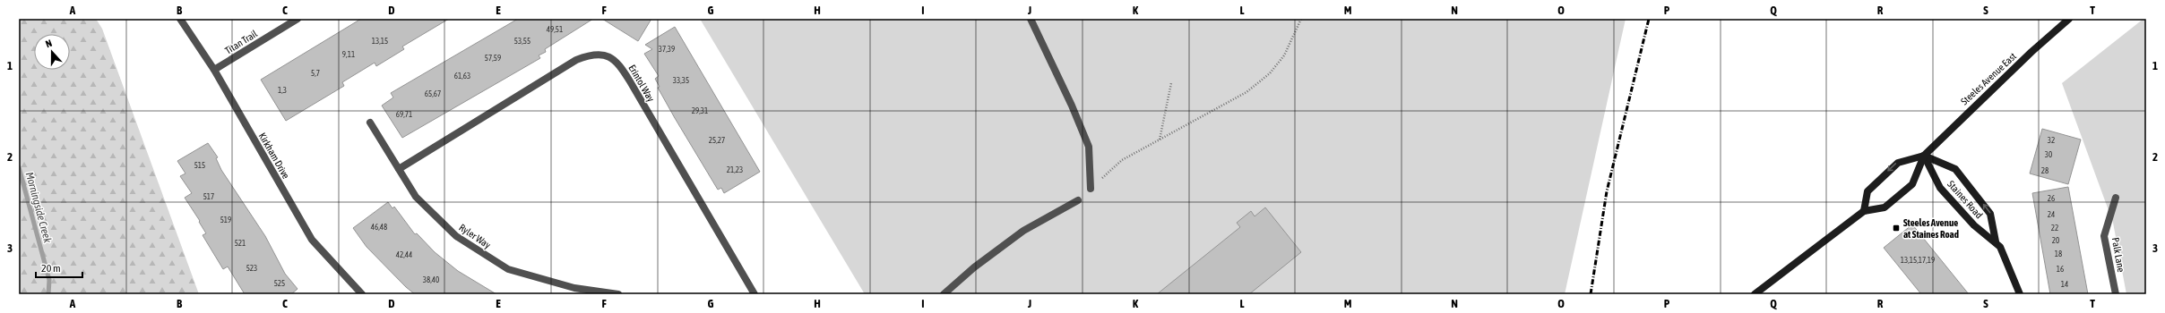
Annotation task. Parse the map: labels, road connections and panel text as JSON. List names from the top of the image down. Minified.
{"streets":{"main road":["Steeles Avenue East","Staines Road"],"street":["Titan Trail","Erintol Way","Kirkham Drive","Ryler Way","Palk Lane"]},"crossings":[["Titan Trail","Kirkham Drive"],["Steeles Avenue East","Staines Road"],["Erintol Way","Ryler Way"]],"water":["Morningside Creek"],"places":{"transit":["Steeles Avenue at Staines Road"]},"house_numbers":["49,51","13,15","53,55","37,39","9,11","57,59","5,7","61,63","33,35","1,3","65,67","29,31","69,71","25,27","32","30","515","21,23","28","517","26","24","519","46,48","22","20","521","18","42,44","13,15,17,19","523","16","38,40","525","14"],"scale_bar":"20 m","north":"top","grid":{"columns":["A","B","C","D","E","F","G","H","I","J","K","L","M","N","O","P","Q","R","S","T"],"rows":["1","2","3"]}}
